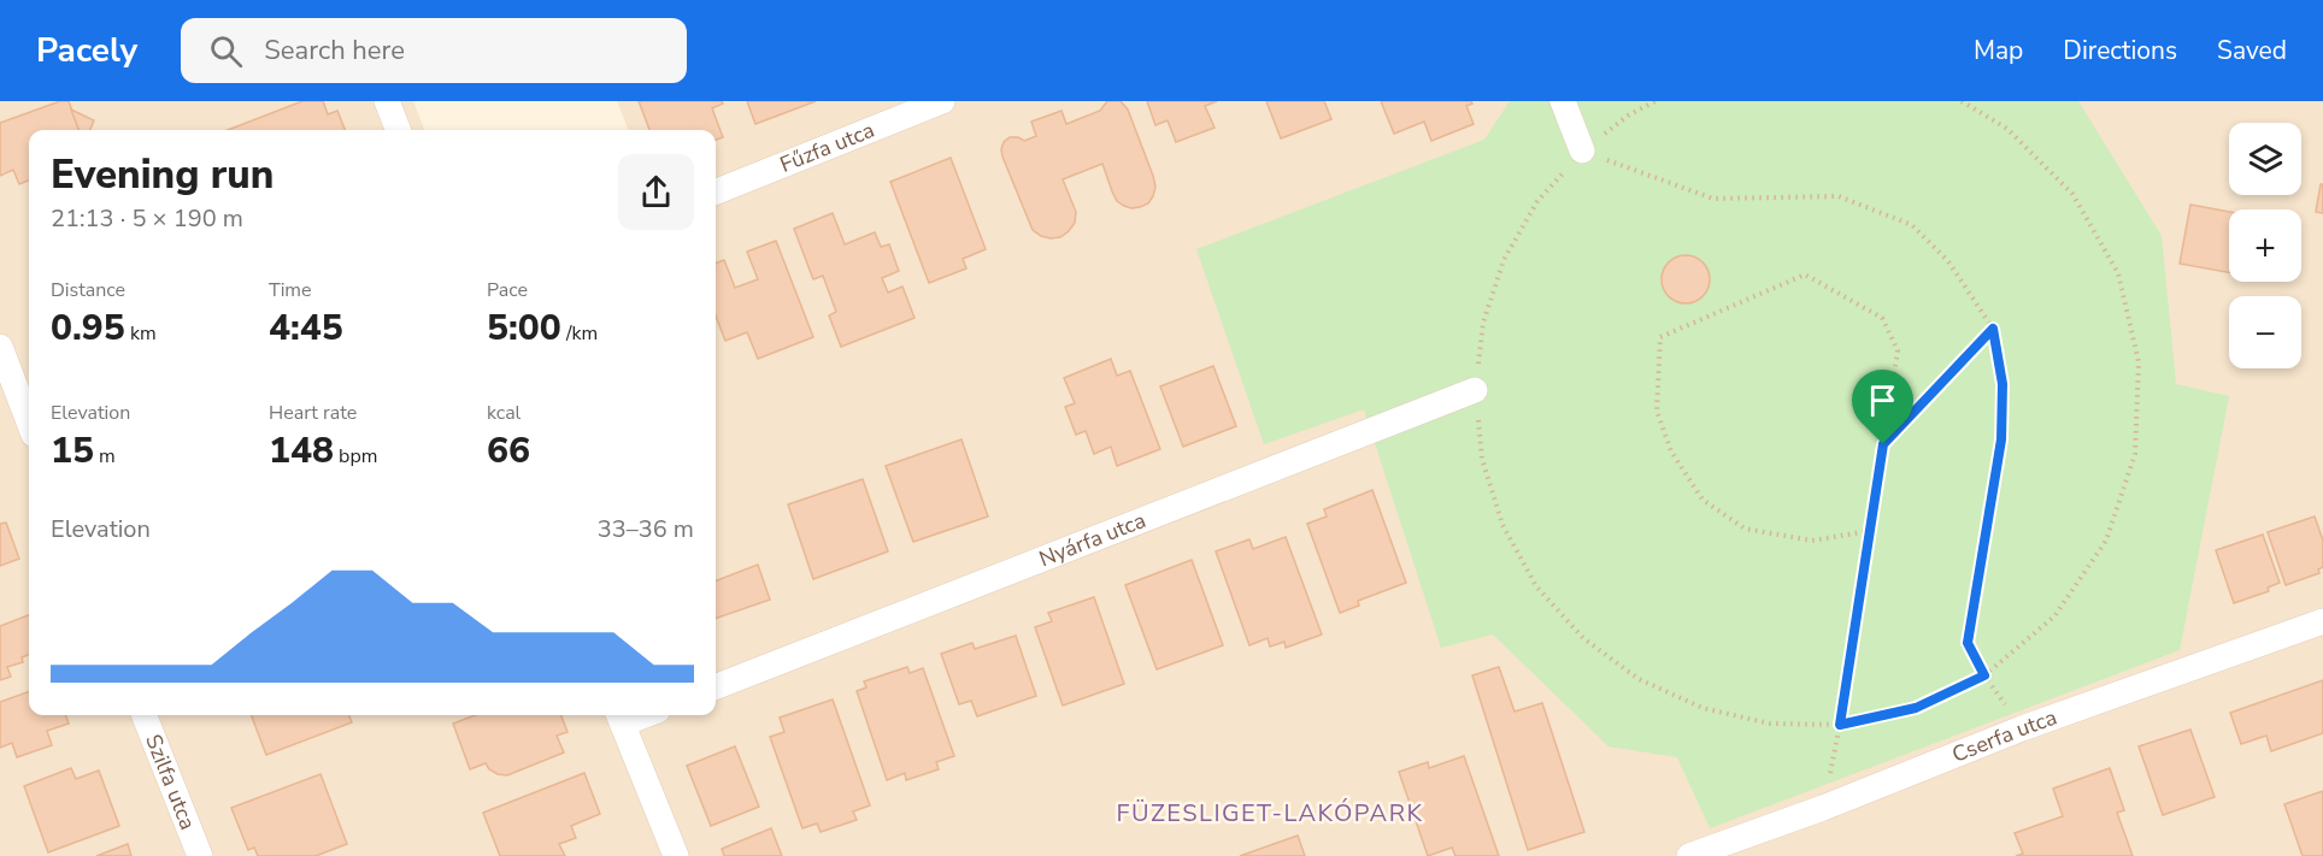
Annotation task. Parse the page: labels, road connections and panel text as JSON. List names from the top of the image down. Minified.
{"streets":{"street":["Fűzfa utca","Nyárfa utca","Cserfa utca","Szilfa utca"]},"districts":["FÜZESLIGET-LAKÓPARK"],"page":{"header":"Pacely","search":"Search here","nav":["Map","Directions","Saved"],"map_buttons":["+","−"],"heading":["Evening run","21:13 · 5 × 190 m"],"stats":[["Distance","0.95 km"],["Time","4:45"],["Pace","5:00 /km"],["Elevation","15 m"],["Heart rate","148 bpm"],["kcal","66"]],"chart":["Elevation","33–36 m"]}}
